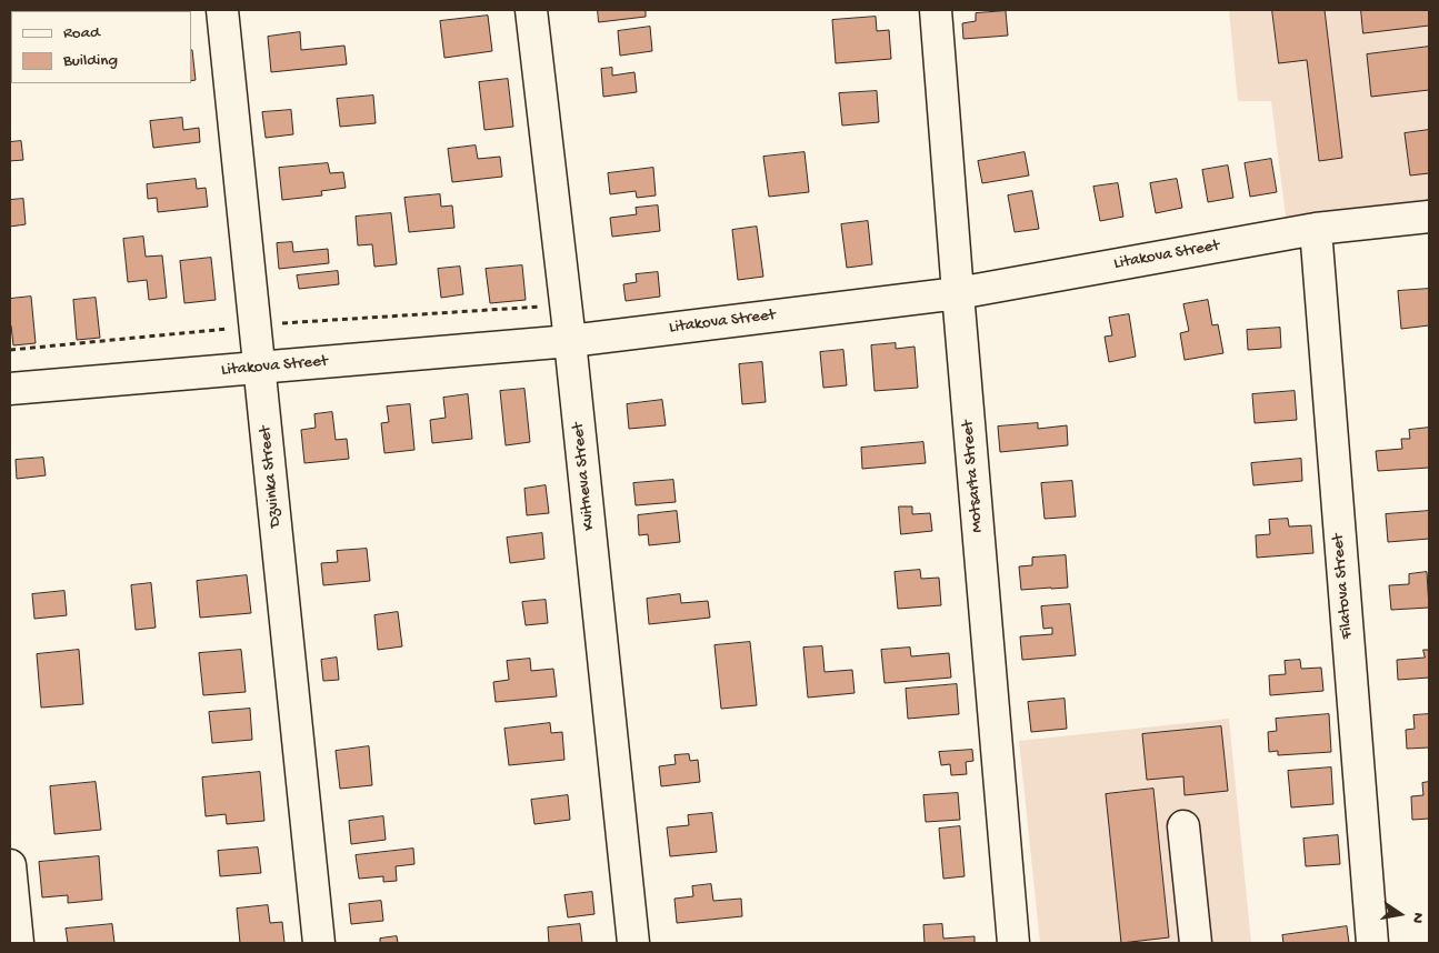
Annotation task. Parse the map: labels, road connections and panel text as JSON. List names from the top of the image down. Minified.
{"streets":{"street":["Litakova Street","Dzvinka Street","Kvitneva Street","Motsarta Street","Filatova Street"]},"crossings":[["Litakova Street","Dzvinka Street"],["Litakova Street","Kvitneva Street"],["Litakova Street","Motsarta Street"],["Litakova Street","Filatova Street"]],"legend":["Road","Building"],"north":"right"}
